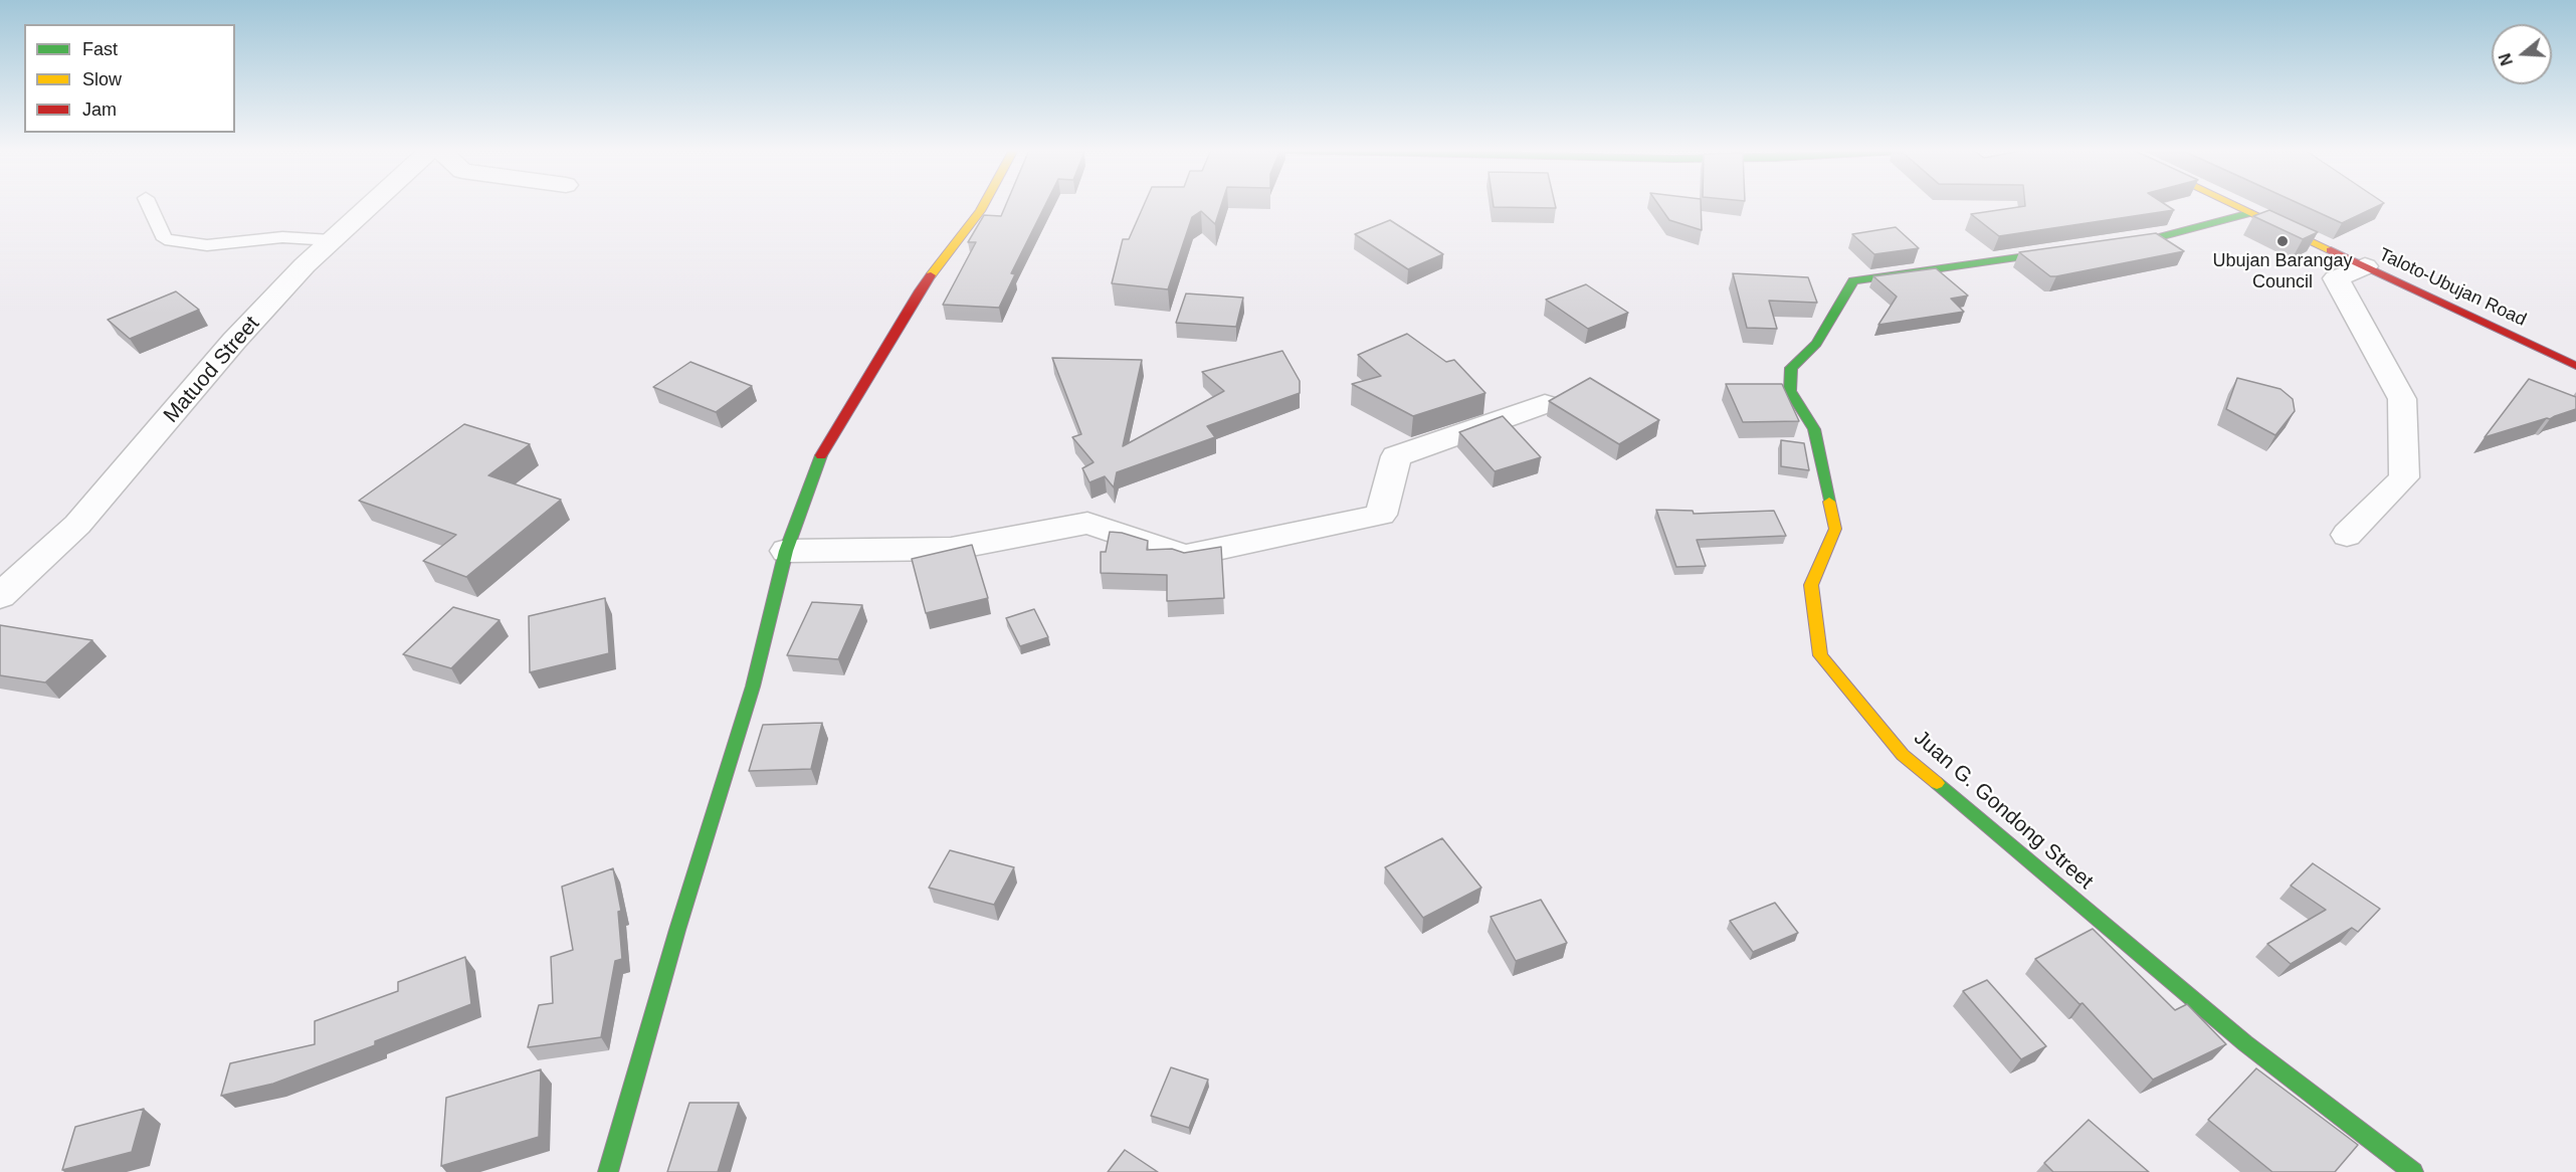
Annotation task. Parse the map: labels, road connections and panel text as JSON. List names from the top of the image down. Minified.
{"streets":{"street":["Taloto-Ubujan Road","Matuod Street","Juan G. Gondong Street"]},"places":["Ubujan Barangay Council"],"legend":["Fast","Slow","Jam"],"north":"left"}
